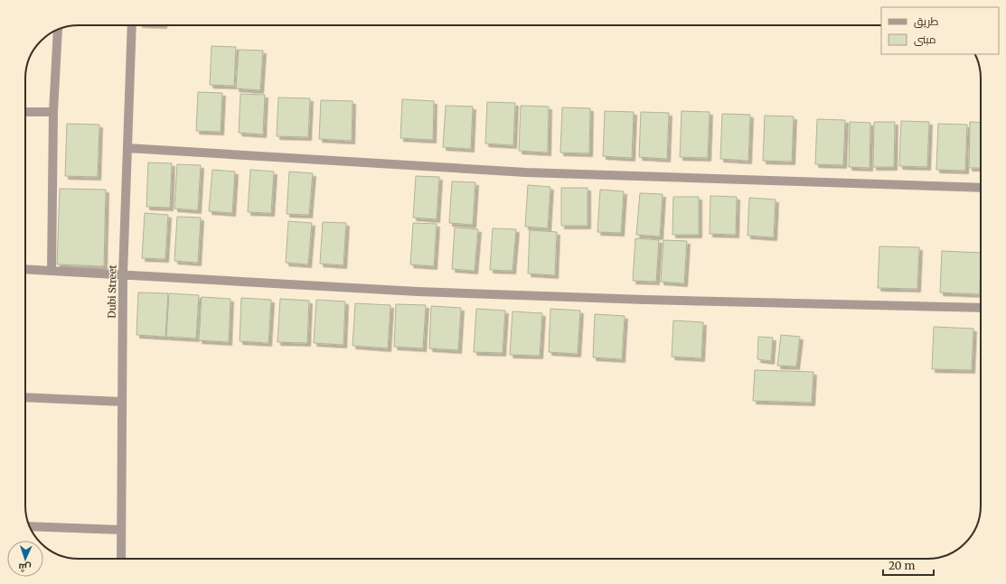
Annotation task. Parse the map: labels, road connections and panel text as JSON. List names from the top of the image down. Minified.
{"streets":{"street":["Dubi Street"]},"legend":["طريق","مبنى"],"scale_bar":"20 m","north":"bottom"}
